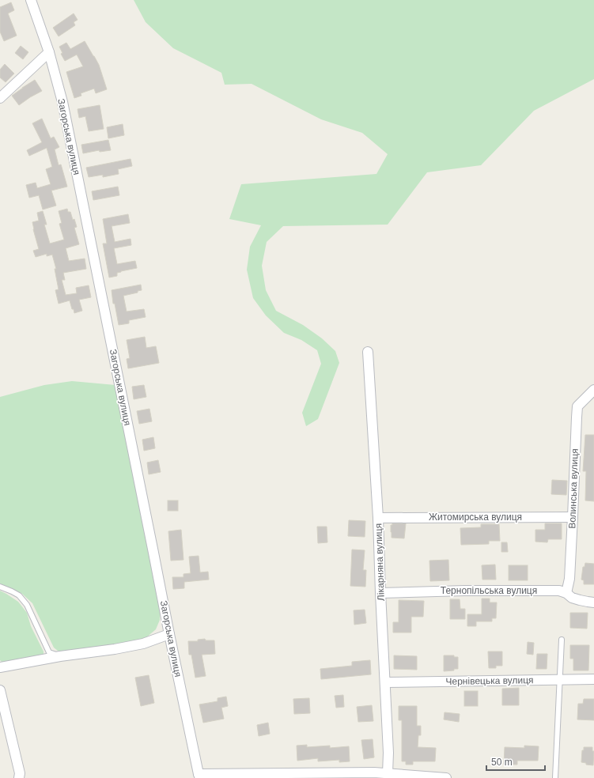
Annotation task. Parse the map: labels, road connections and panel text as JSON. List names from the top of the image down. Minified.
{"streets":{"street":["Загорська вулиця","Волинська вулиця","Житомирська вулиця","Лікарняна вулиця","Тернопільська вулиця","Чернівецька вулиця"]},"crossings":[["Волинська вулиця","Житомирська вулиця"],["Волинська вулиця","Тернопільська вулиця"],["Житомирська вулиця","Лікарняна вулиця"],["Лікарняна вулиця","Тернопільська вулиця"],["Лікарняна вулиця","Чернівецька вулиця"]],"scale_bar":"50 m"}
